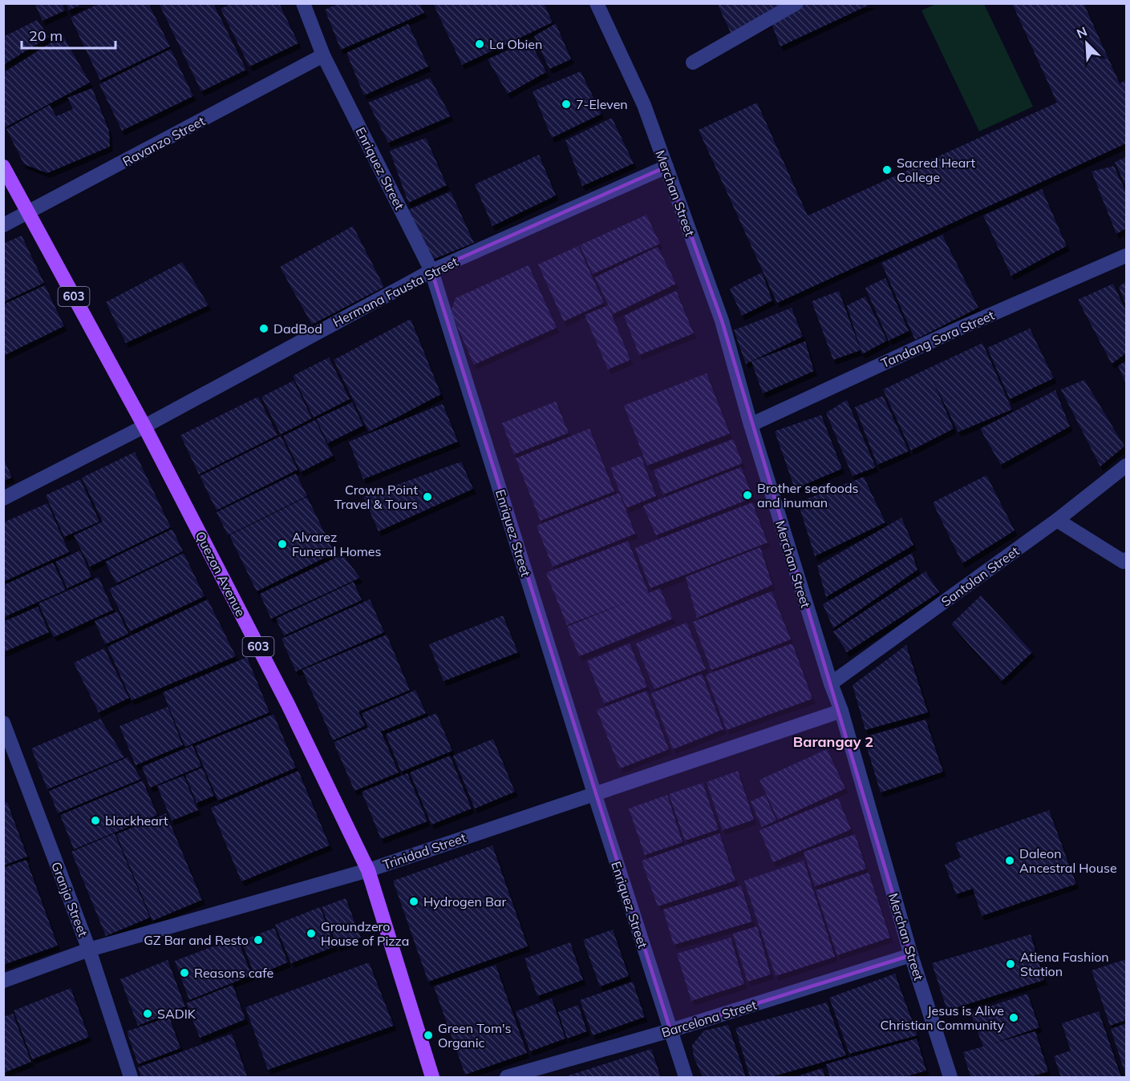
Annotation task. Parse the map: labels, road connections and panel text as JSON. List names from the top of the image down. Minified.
{"streets":{"main road":["603","Quezon Avenue"],"street":["Ravanzo Street","Enriquez Street","Merchan Street","Hermana Fausta Street","Tandang Sora Street","Santolan Street","Trinidad Street","Granja Street","Barcelona Street"]},"crossings":[["Ravanzo Street","Enriquez Street"],["Ravanzo Street","Quezon Avenue"],["Enriquez Street","Hermana Fausta Street"],["Enriquez Street","Trinidad Street"],["Enriquez Street","Barcelona Street"],["Merchan Street","Hermana Fausta Street"],["Merchan Street","Tandang Sora Street"],["Merchan Street","Santolan Street"],["Merchan Street","Trinidad Street"],["Merchan Street","Barcelona Street"],["Hermana Fausta Street","Quezon Avenue"],["Quezon Avenue","Trinidad Street"],["Trinidad Street","Granja Street"]],"districts":["Barangay 2"],"places":["La Obien","7-Eleven","Sacred Heart College","DadBod","Brother seafoods and inuman","Crown Point Travel & Tours","Alvarez Funeral Homes","blackheart","Daleon Ancestral House","Hydrogen Bar","Groundzero House of Pizza","GZ Bar and Resto","Atiena Fashion Station","Reasons cafe","SADIK","Jesus is Alive Christian Community","Green Tom's Organic"],"scale_bar":"20 m","north":"top left"}
